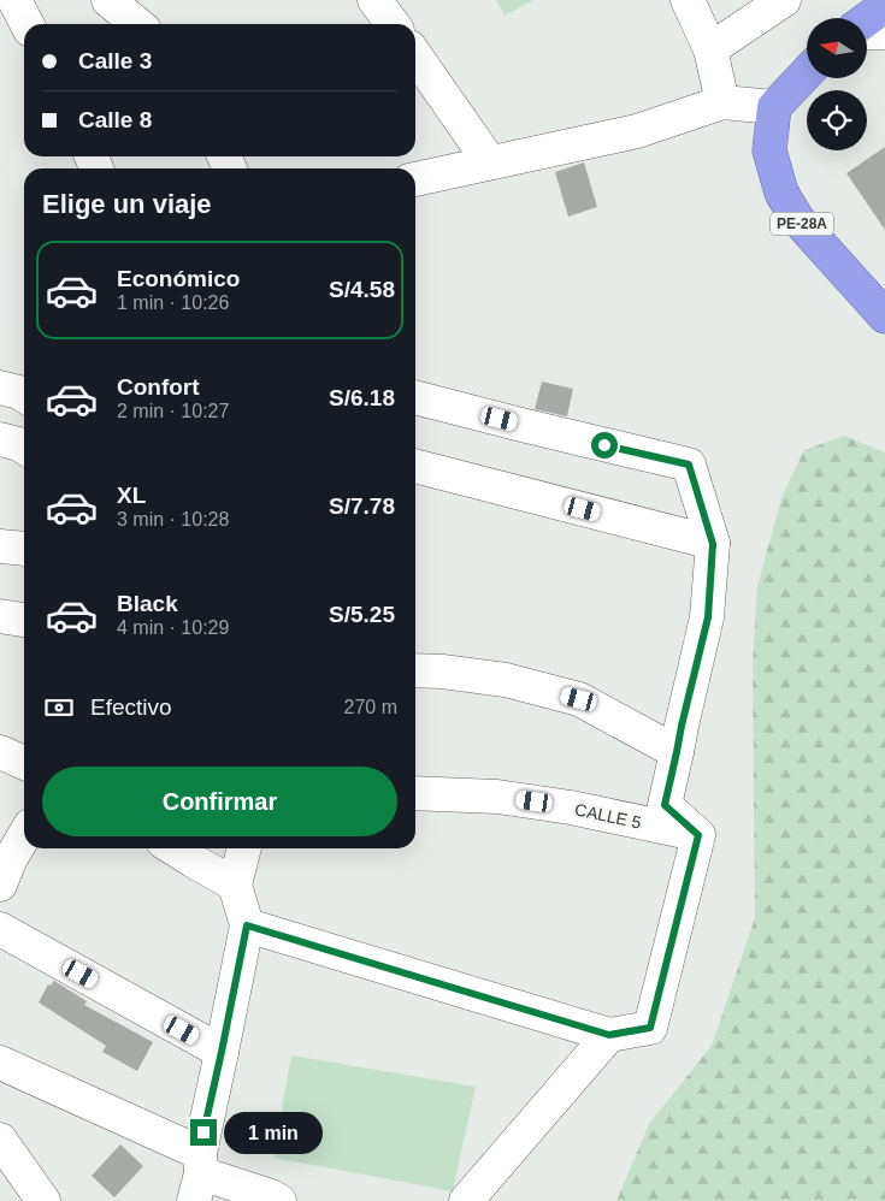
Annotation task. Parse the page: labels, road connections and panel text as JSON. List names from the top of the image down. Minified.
{"streets":{"highway":["PE-28A"],"street":["CALLE 5"]},"north":"left","page":{"banner":["Calle 3","Calle 8"],"heading":"Elige un viaje","list":[{"name":"Económico","note":"1 min · 10:26","value":"S/4.58"},{"name":"Confort","note":"2 min · 10:27","value":"S/6.18"},{"name":"XL","note":"3 min · 10:28","value":"S/7.78"},{"name":"Black","note":"4 min · 10:29","value":"S/5.25"}],"pay":["Efectivo","270 m"],"buttons":"Confirmar","bubble":"1 min"}}
